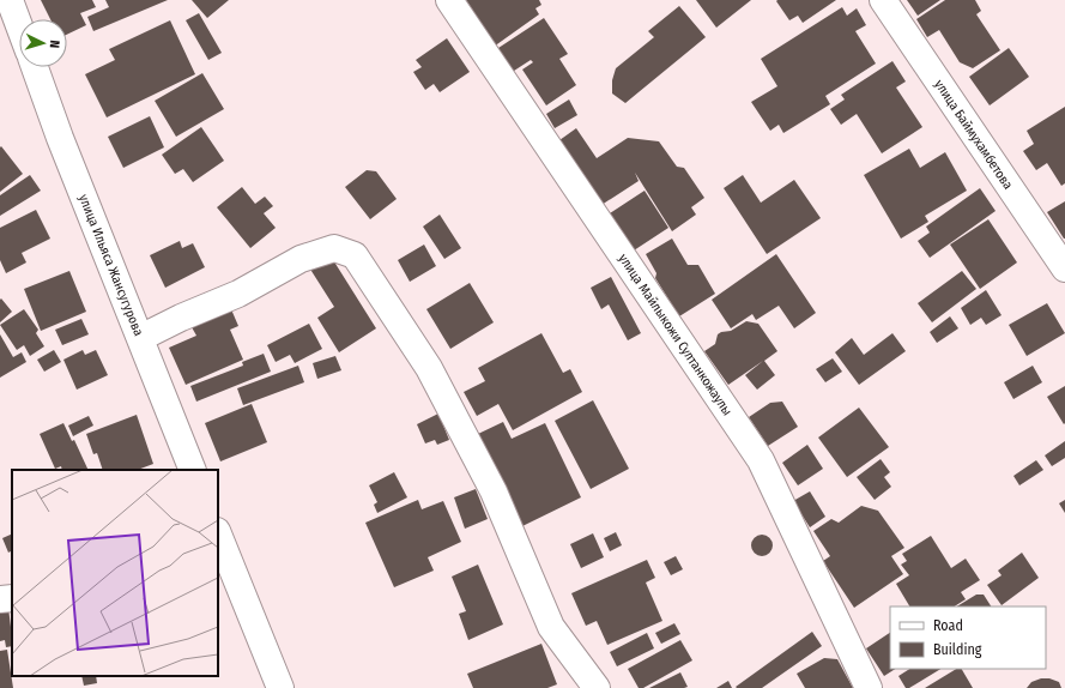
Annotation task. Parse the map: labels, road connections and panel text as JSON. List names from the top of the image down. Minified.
{"streets":{"street":["улица Баймухамбетова","улица Ильяса Жансугурова","улица Майлыкожи Султанкожаулы"]},"legend":["Road","Building"],"north":"right"}
